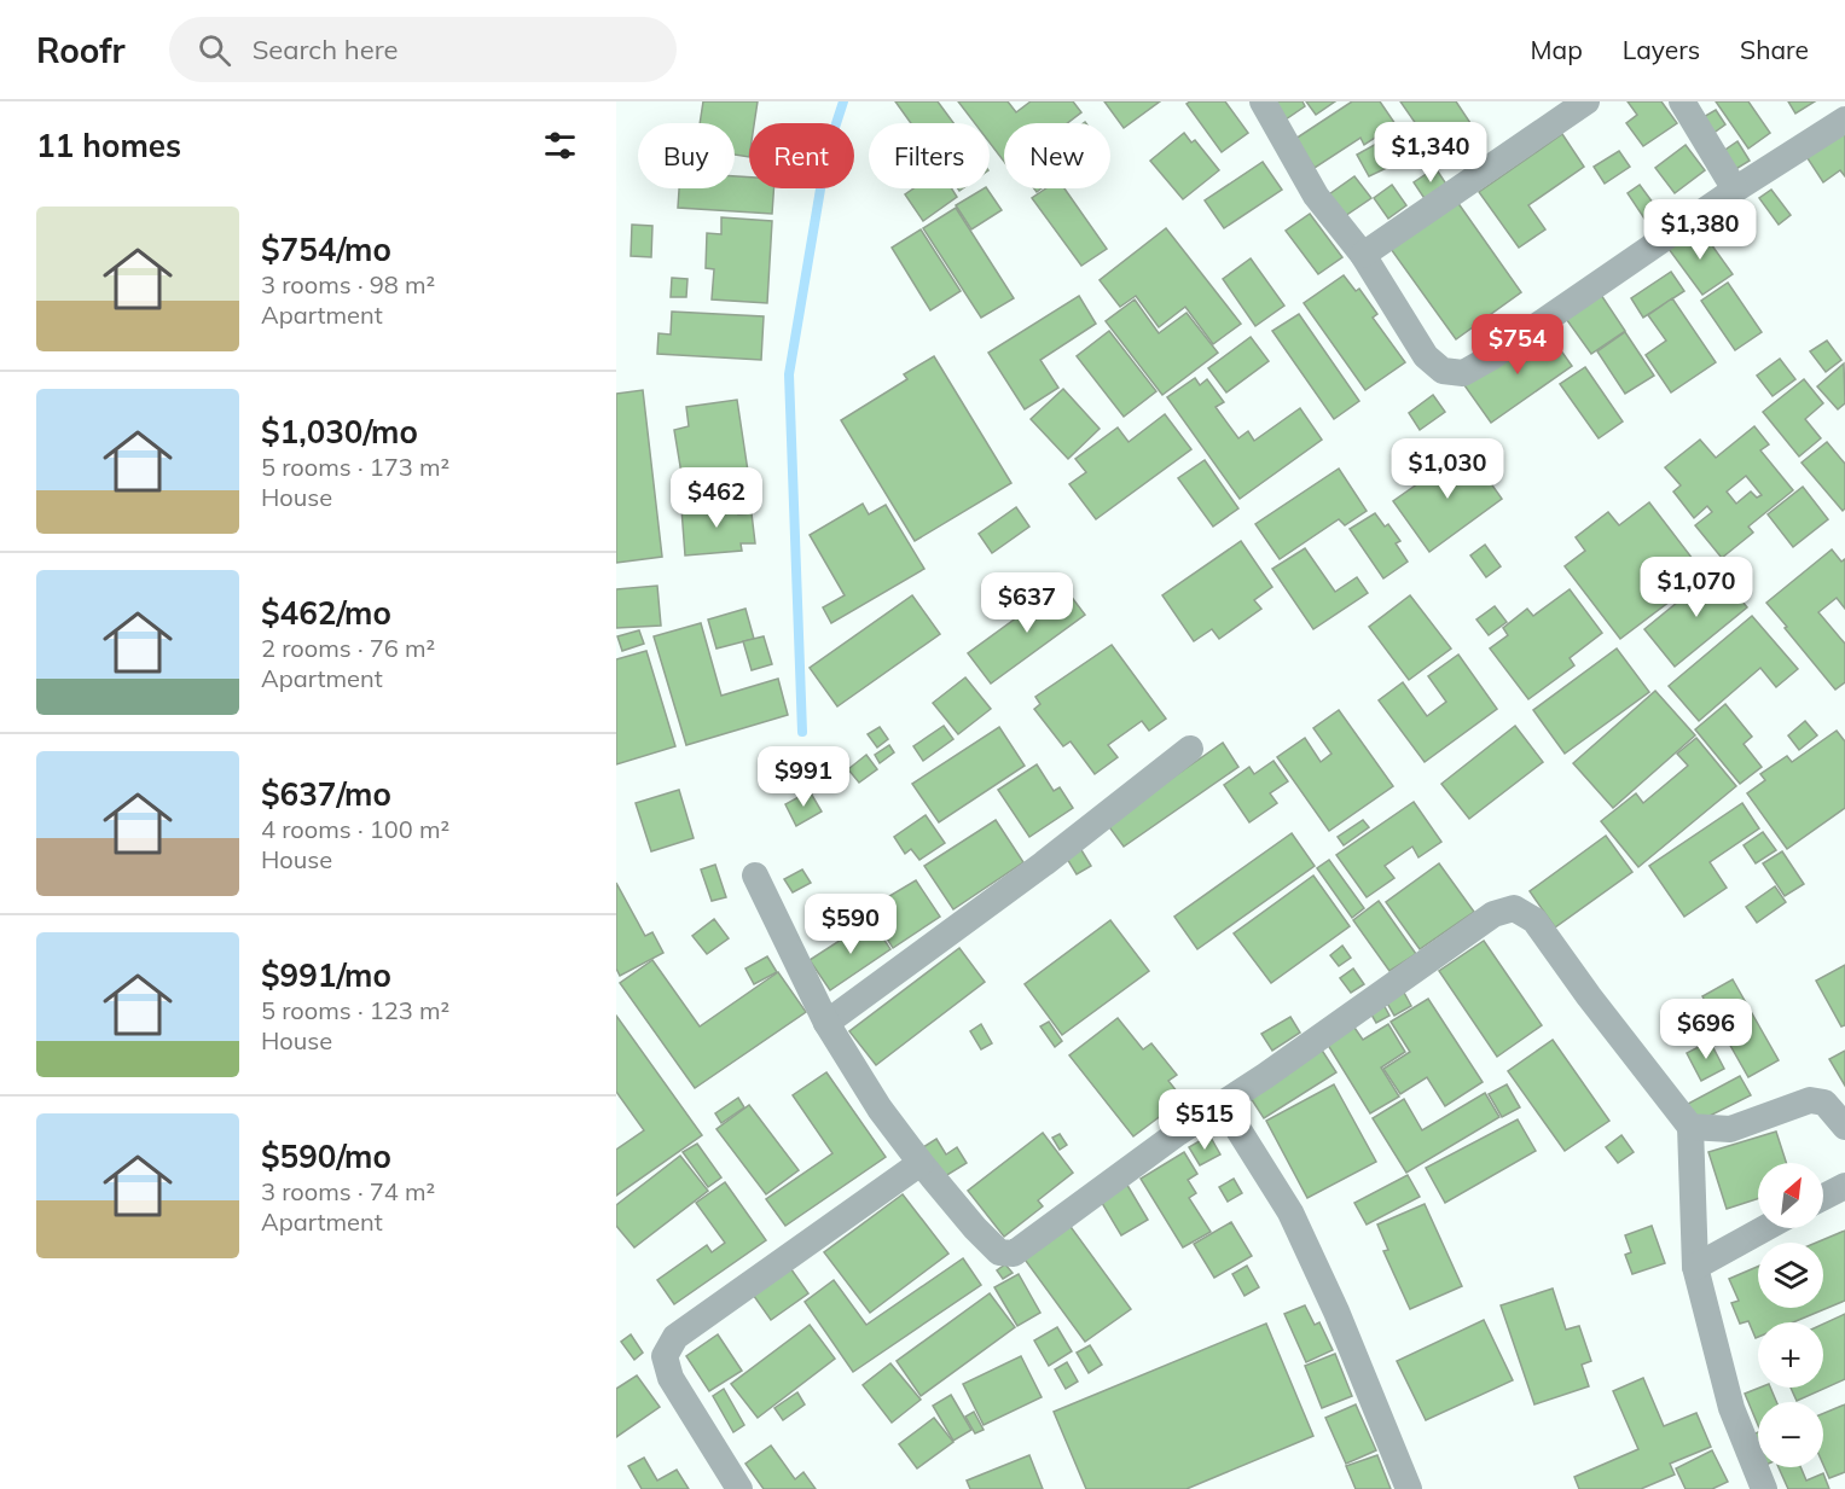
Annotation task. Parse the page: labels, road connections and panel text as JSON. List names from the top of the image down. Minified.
{"north":"top right","page":{"header":"Roofr","search":"Search here","nav":["Map","Layers","Share"],"heading":"11 homes","price":["$1,340","$1,380","$754","$1,030","$462","$1,070","$637","$991","$590","$696","$515"],"chip":["Buy","Rent","Filters","New"],"list":[{"name":"$754/mo","note":"3 rooms · 98 m² · Apartment"},{"name":"$1,030/mo","note":"5 rooms · 173 m² · House"},{"name":"$462/mo","note":"2 rooms · 76 m² · Apartment"},{"name":"$637/mo","note":"4 rooms · 100 m² · House"},{"name":"$991/mo","note":"5 rooms · 123 m² · House"},{"name":"$590/mo","note":"3 rooms · 74 m² · Apartment"}],"map_buttons":["+","−"]}}
